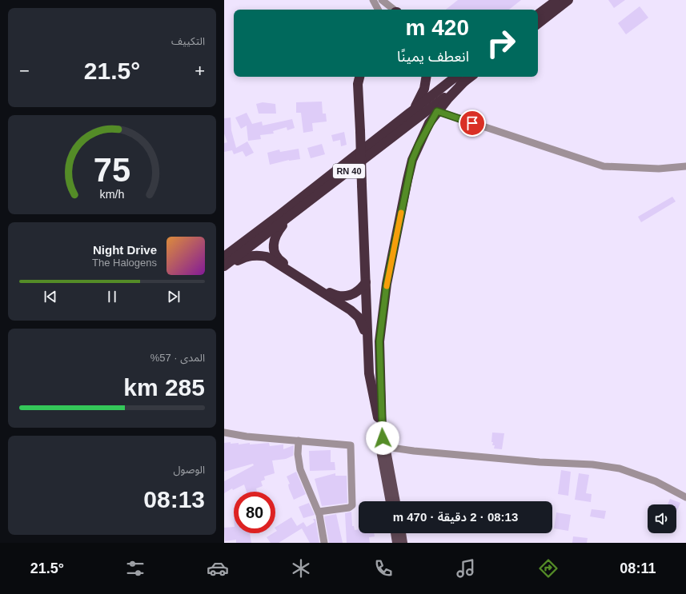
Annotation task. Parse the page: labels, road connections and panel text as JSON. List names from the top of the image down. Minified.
{"streets":{"highway":["RN 40"]},"page":{"tile":["التكييف",["المدى · 57%","285 km"],["الوصول","08:13"]],"turn":["420 m","انعطف يمينًا"],"heat":["−","21.5°","+"],"song":["Night Drive","The Halogens"],"limit":"80","trip":"08:13 · 2 دقيقة · 470 m","tabs":["08:11","21.5°"],"gauge":["75","km/h"]}}
